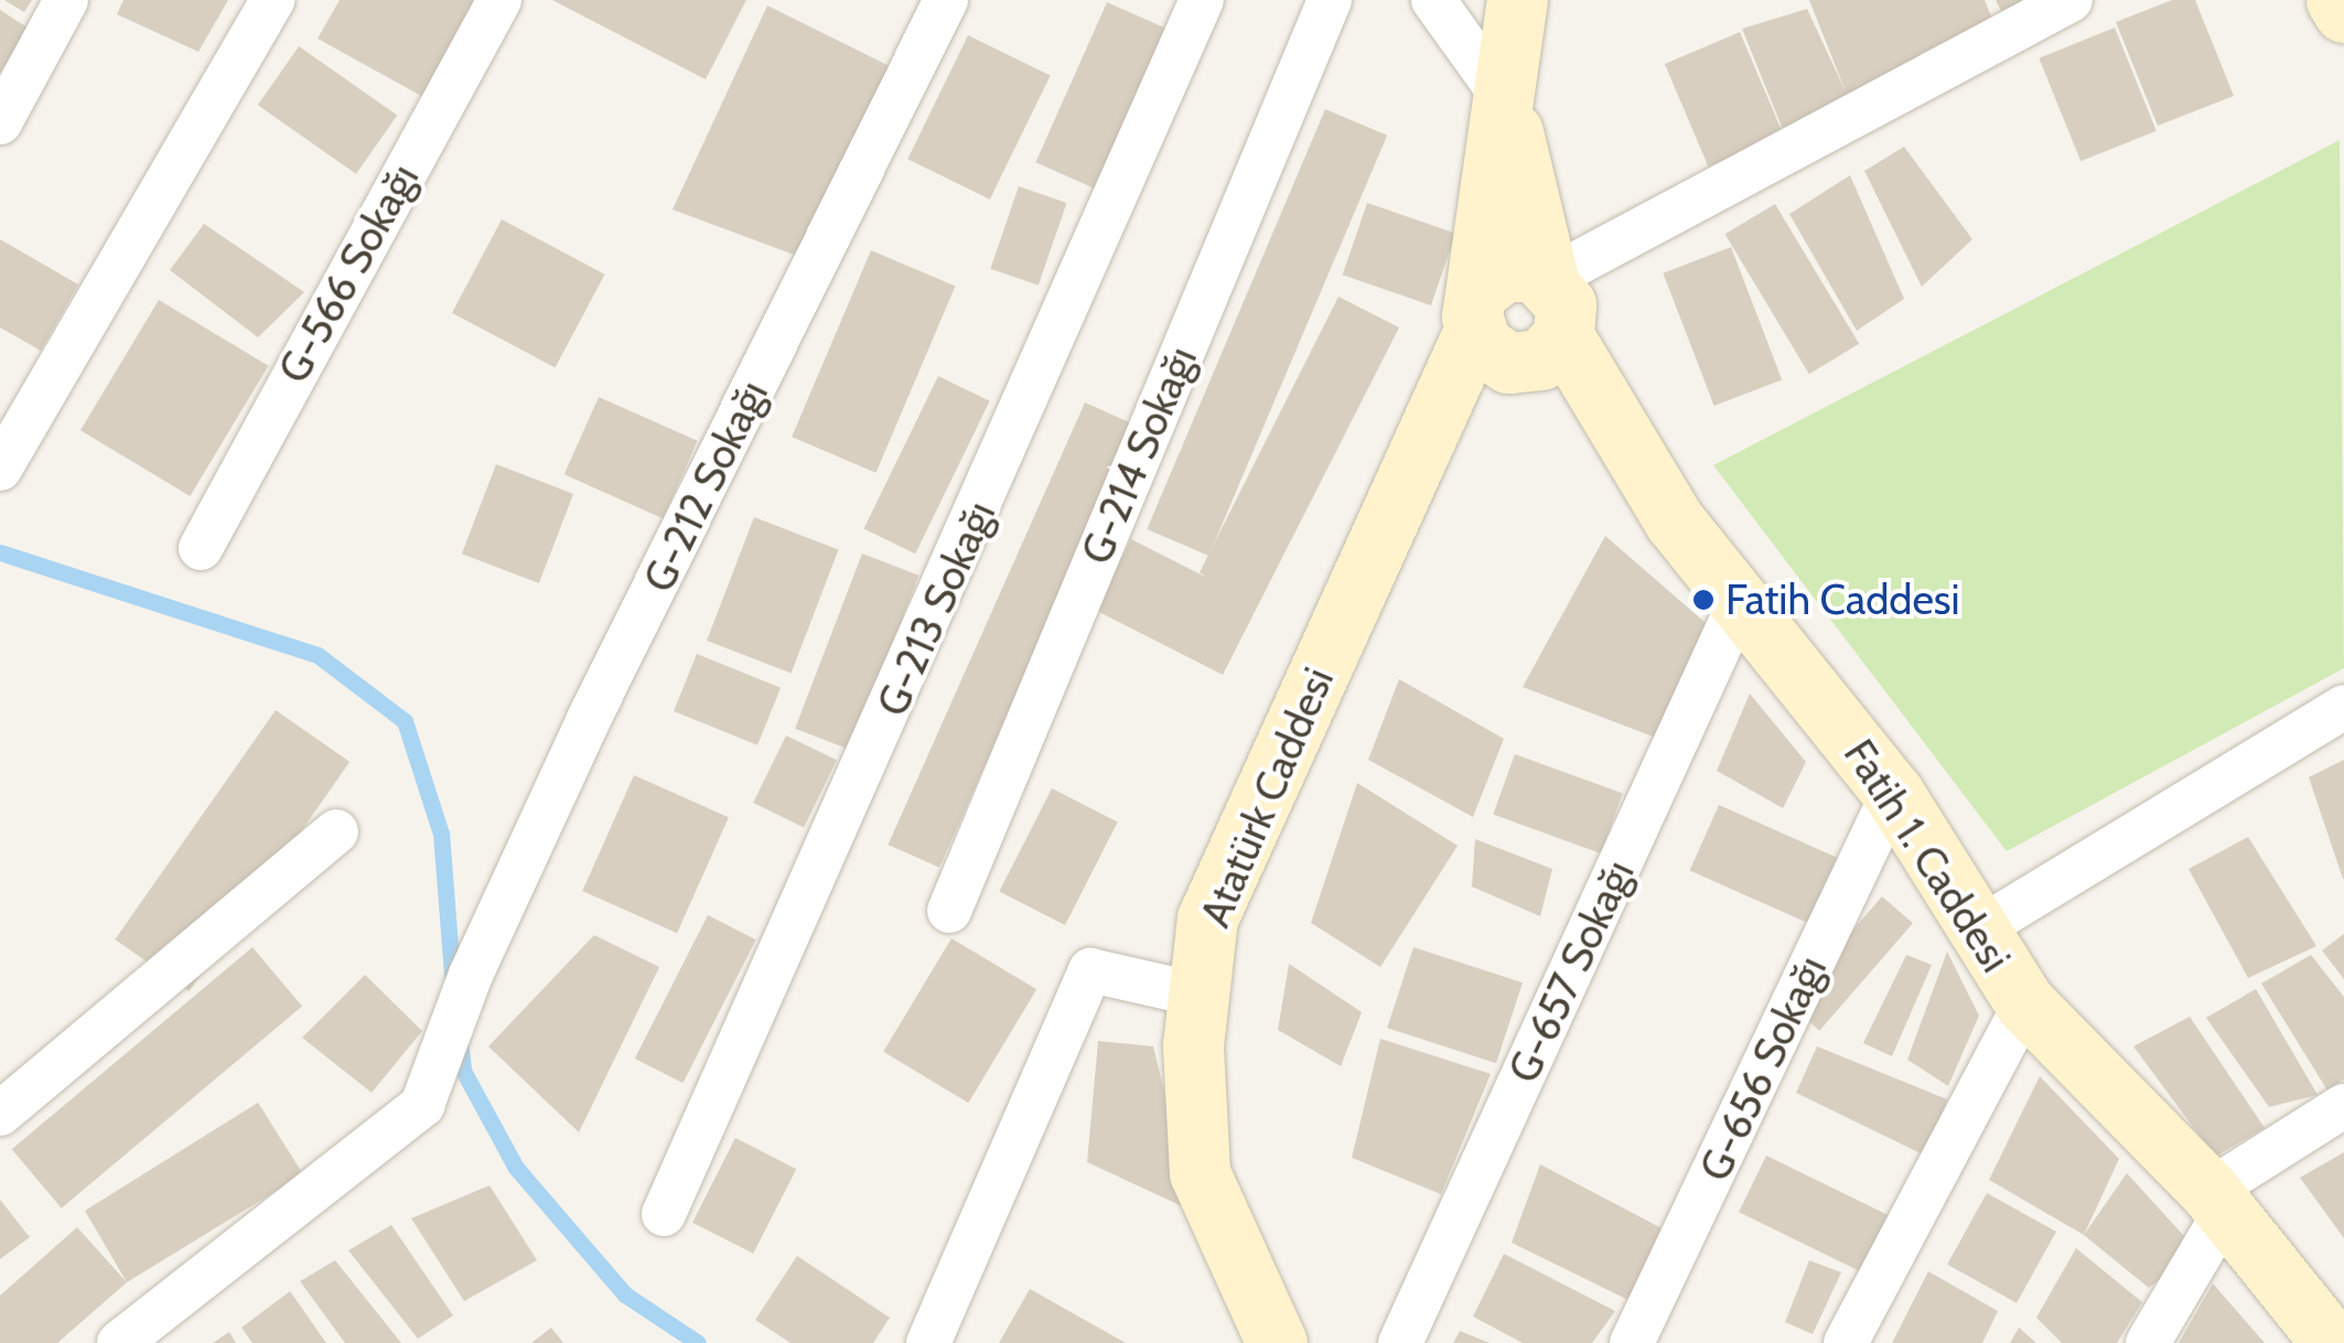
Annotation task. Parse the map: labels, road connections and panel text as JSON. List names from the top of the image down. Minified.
{"streets":{"street":["G-566 Sokağı","G-214 Sokağı","G-212 Sokağı","G-213 Sokağı","Atatürk Caddesi","Fatih 1. Caddesi","G-657 Sokağı","G-656 Sokağı"]},"crossings":[["Atatürk Caddesi","Fatih 1. Caddesi"],["Fatih 1. Caddesi","G-657 Sokağı"],["Fatih 1. Caddesi","G-656 Sokağı"]],"places":["Fatih Caddesi"]}
